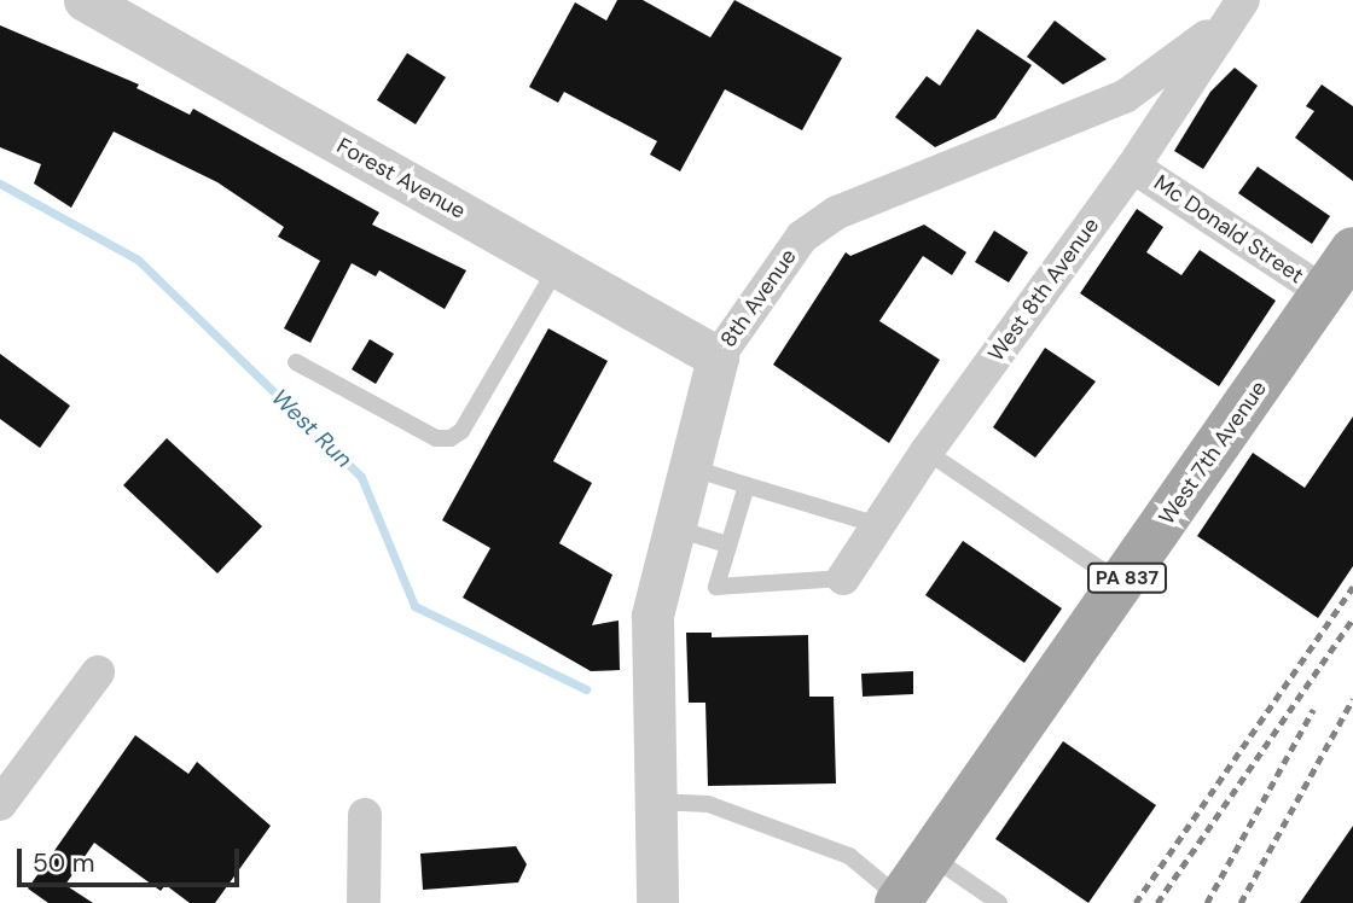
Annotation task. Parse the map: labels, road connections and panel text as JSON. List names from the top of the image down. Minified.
{"streets":{"main road":["West 7th Avenue","PA 837"],"street":["Forest Avenue","Mc Donald Street","West 8th Avenue","8th Avenue"]},"crossings":[["Forest Avenue","8th Avenue"],["Mc Donald Street","West 8th Avenue"],["Mc Donald Street","West 7th Avenue"],["West 8th Avenue","8th Avenue"]],"water":["West Run"],"scale_bar":"50 m"}
